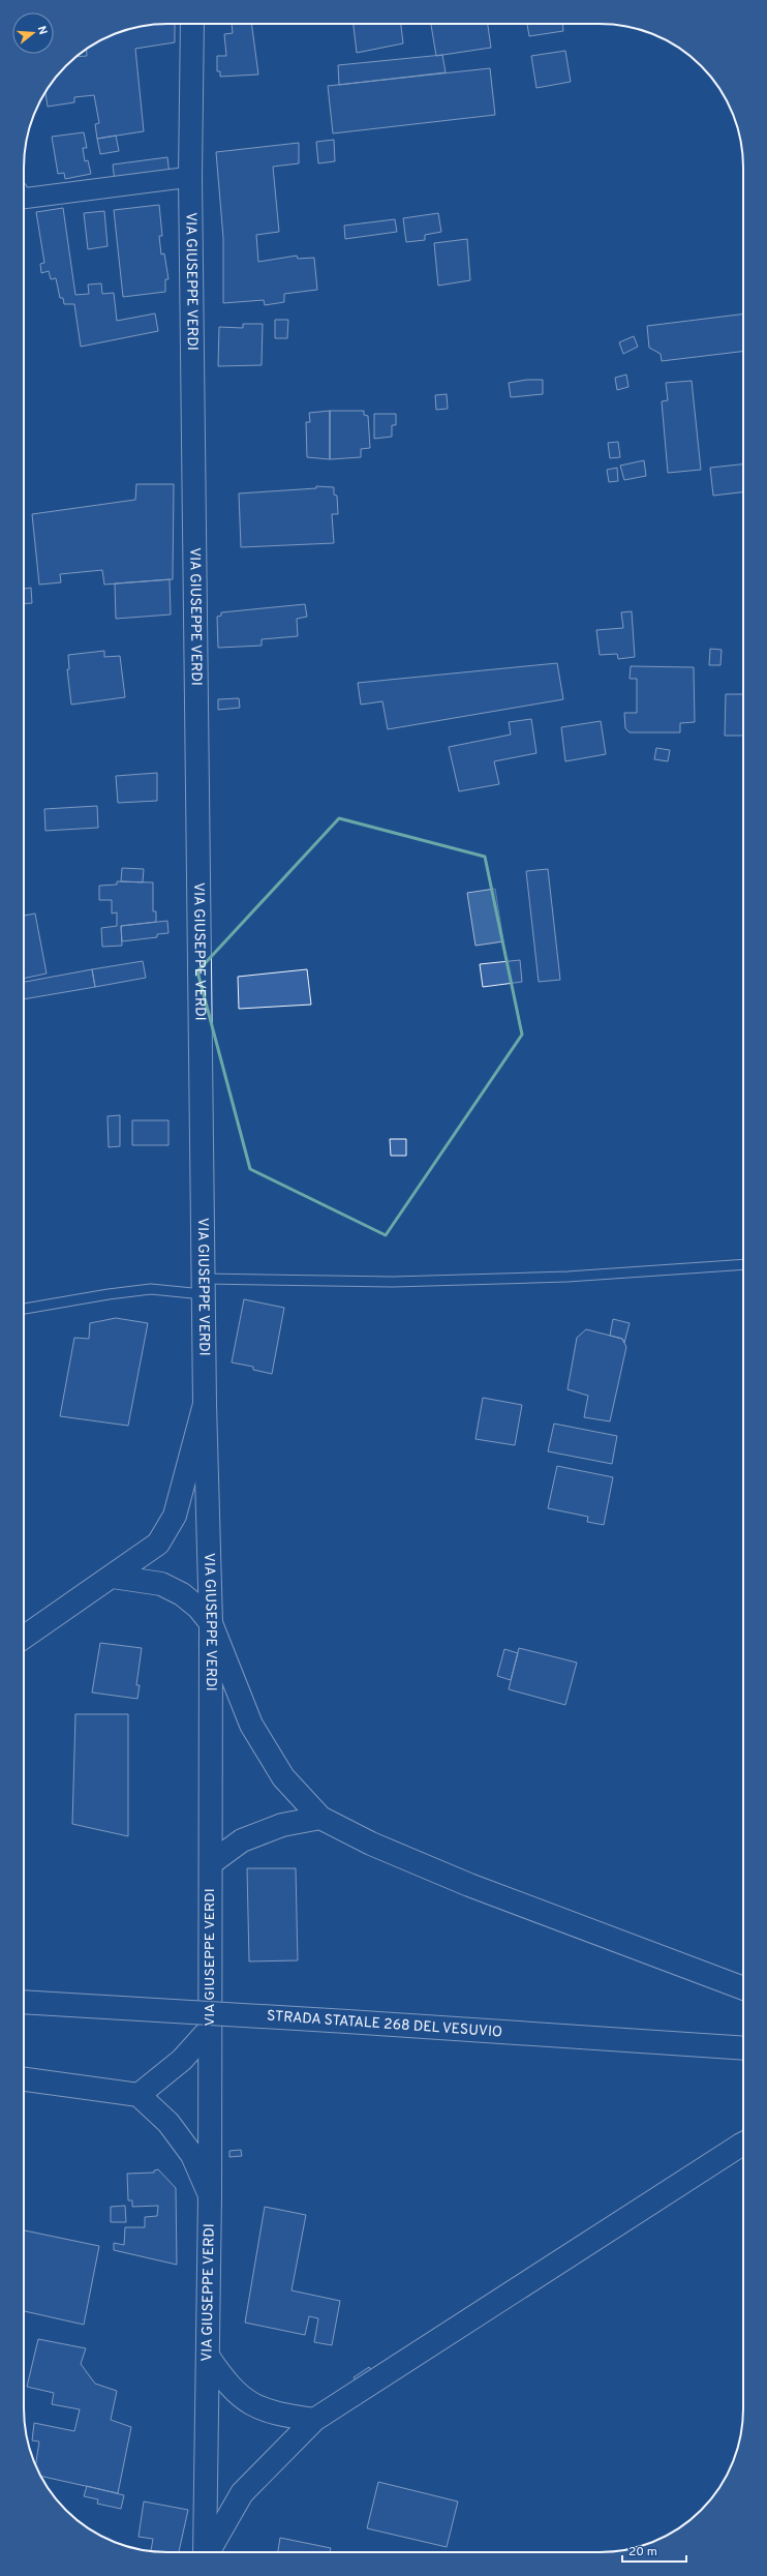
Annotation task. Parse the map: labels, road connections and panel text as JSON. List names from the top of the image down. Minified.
{"streets":{"main road":["VIA GIUSEPPE VERDI","STRADA STATALE 268 DEL VESUVIO"]},"scale_bar":"20 m","north":"right"}
